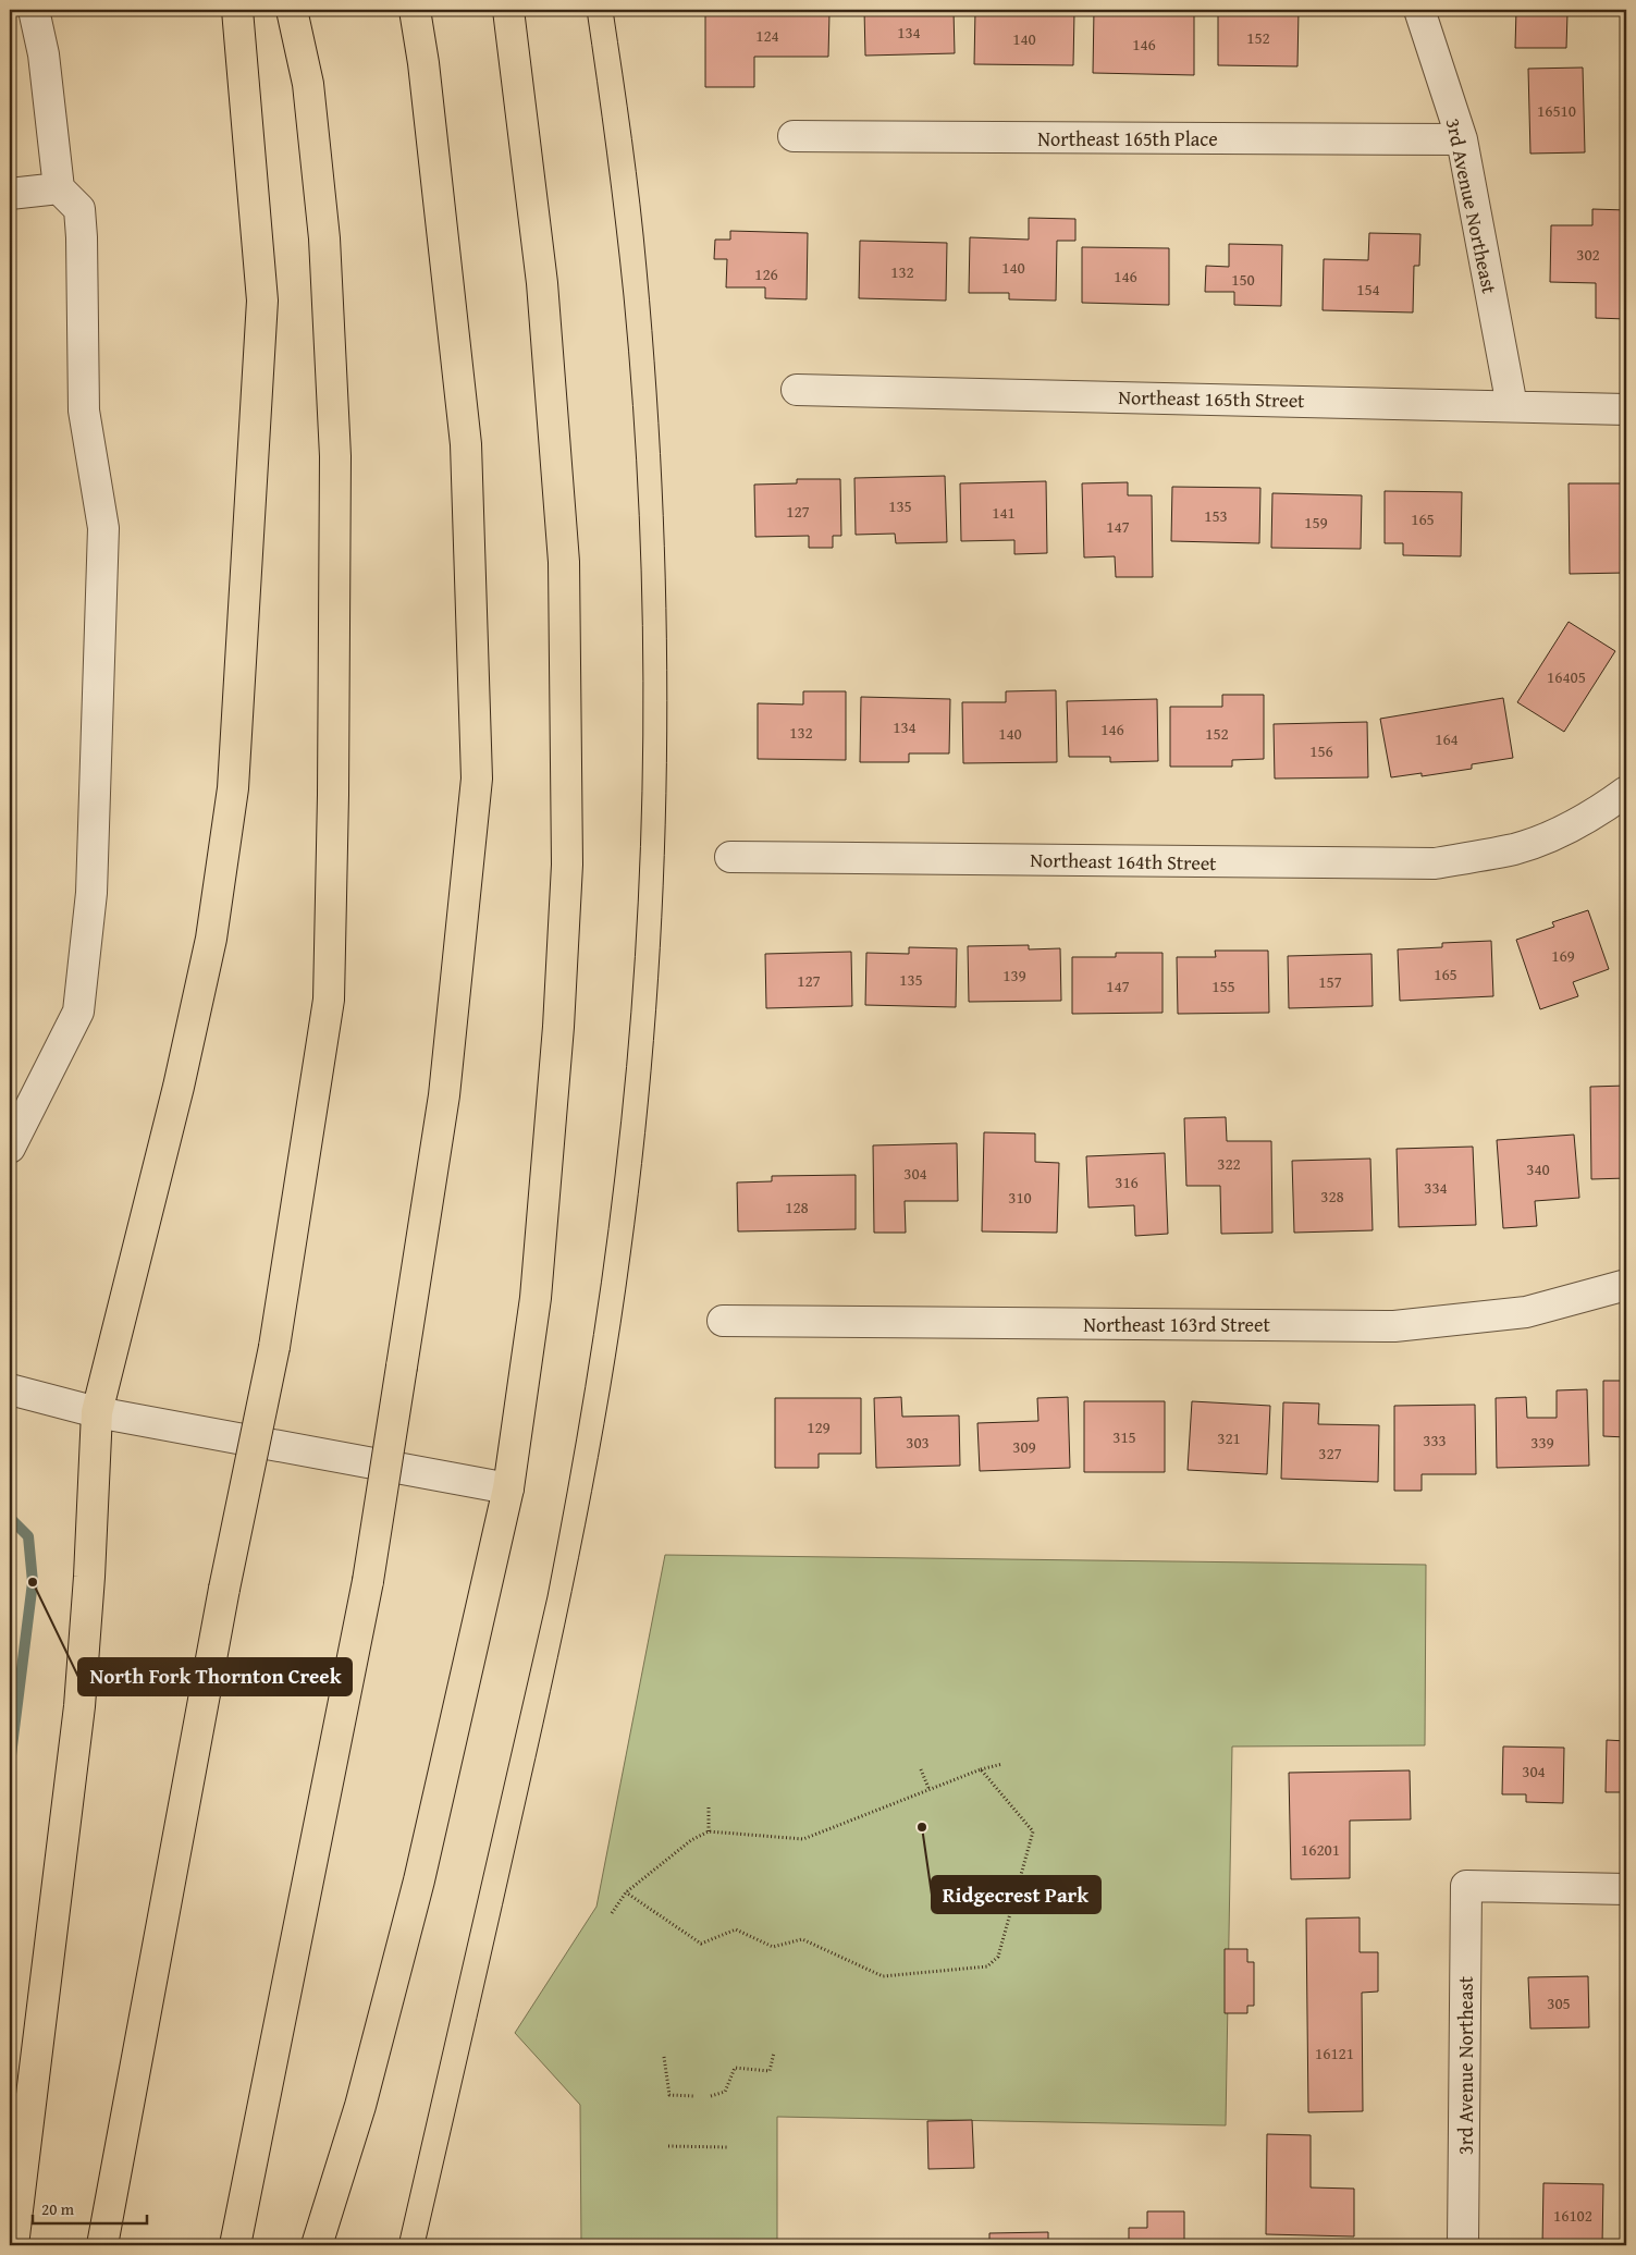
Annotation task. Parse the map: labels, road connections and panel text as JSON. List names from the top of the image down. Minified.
{"streets":{"street":["Northeast 165th Place","3rd Avenue Northeast","Northeast 165th Street","Northeast 164th Street","Northeast 163rd Street"]},"crossings":[["Northeast 165th Place","3rd Avenue Northeast"],["3rd Avenue Northeast","Northeast 165th Street"]],"places":["North Fork Thornton Creek","Ridgecrest Park"],"house_numbers":["134","124","152","140","146","16510","302","140","132","126","146","150","154","135","127","141","153","165","159","147","16405","134","146","132","140","152","164","156","169","165","139","135","127","157","147","155","322","340","304","316","334","328","310","128","129","315","321","333","303","339","309","327","304","16201","305","16121","16102"],"scale_bar":"20 m"}
